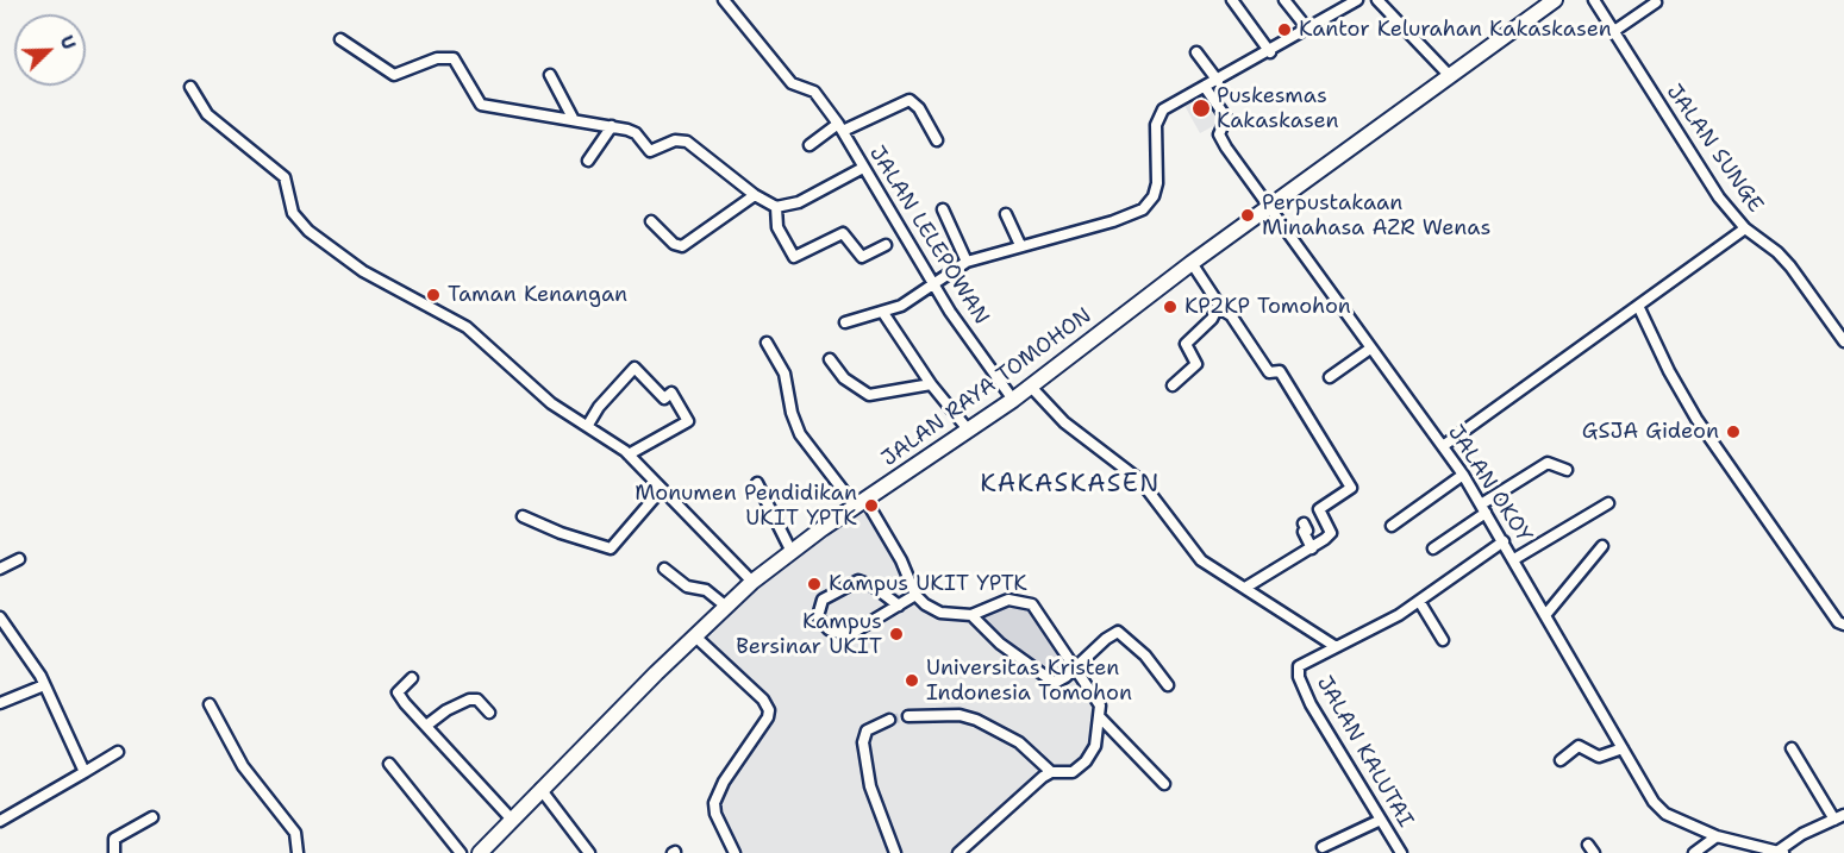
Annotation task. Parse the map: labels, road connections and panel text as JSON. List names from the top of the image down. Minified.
{"streets":{"highway":["JALAN RAYA TOMOHON"],"street":["JALAN SUNGE","JALAN LELEPOWAN","JALAN OKOY","JALAN KALUTAI"]},"crossings":[["JALAN LELEPOWAN","JALAN RAYA TOMOHON"],["JALAN RAYA TOMOHON","JALAN OKOY"],["JALAN RAYA TOMOHON","JALAN KALUTAI"],["JALAN OKOY","JALAN KALUTAI"]],"districts":["KAKASKASEN"],"places":["Kantor Kelurahan Kakaskasen","Puskesmas Kakaskasen","Perpustakaan Minahasa AZR Wenas","Taman Kenangan","KP2KP Tomohon","GSJA Gideon","Monumen Pendidikan UKIT YPTK","Kampus UKIT YPTK","Kampus Bersinar UKIT","Universitas Kristen Indonesia Tomohon"],"north":"top right"}
